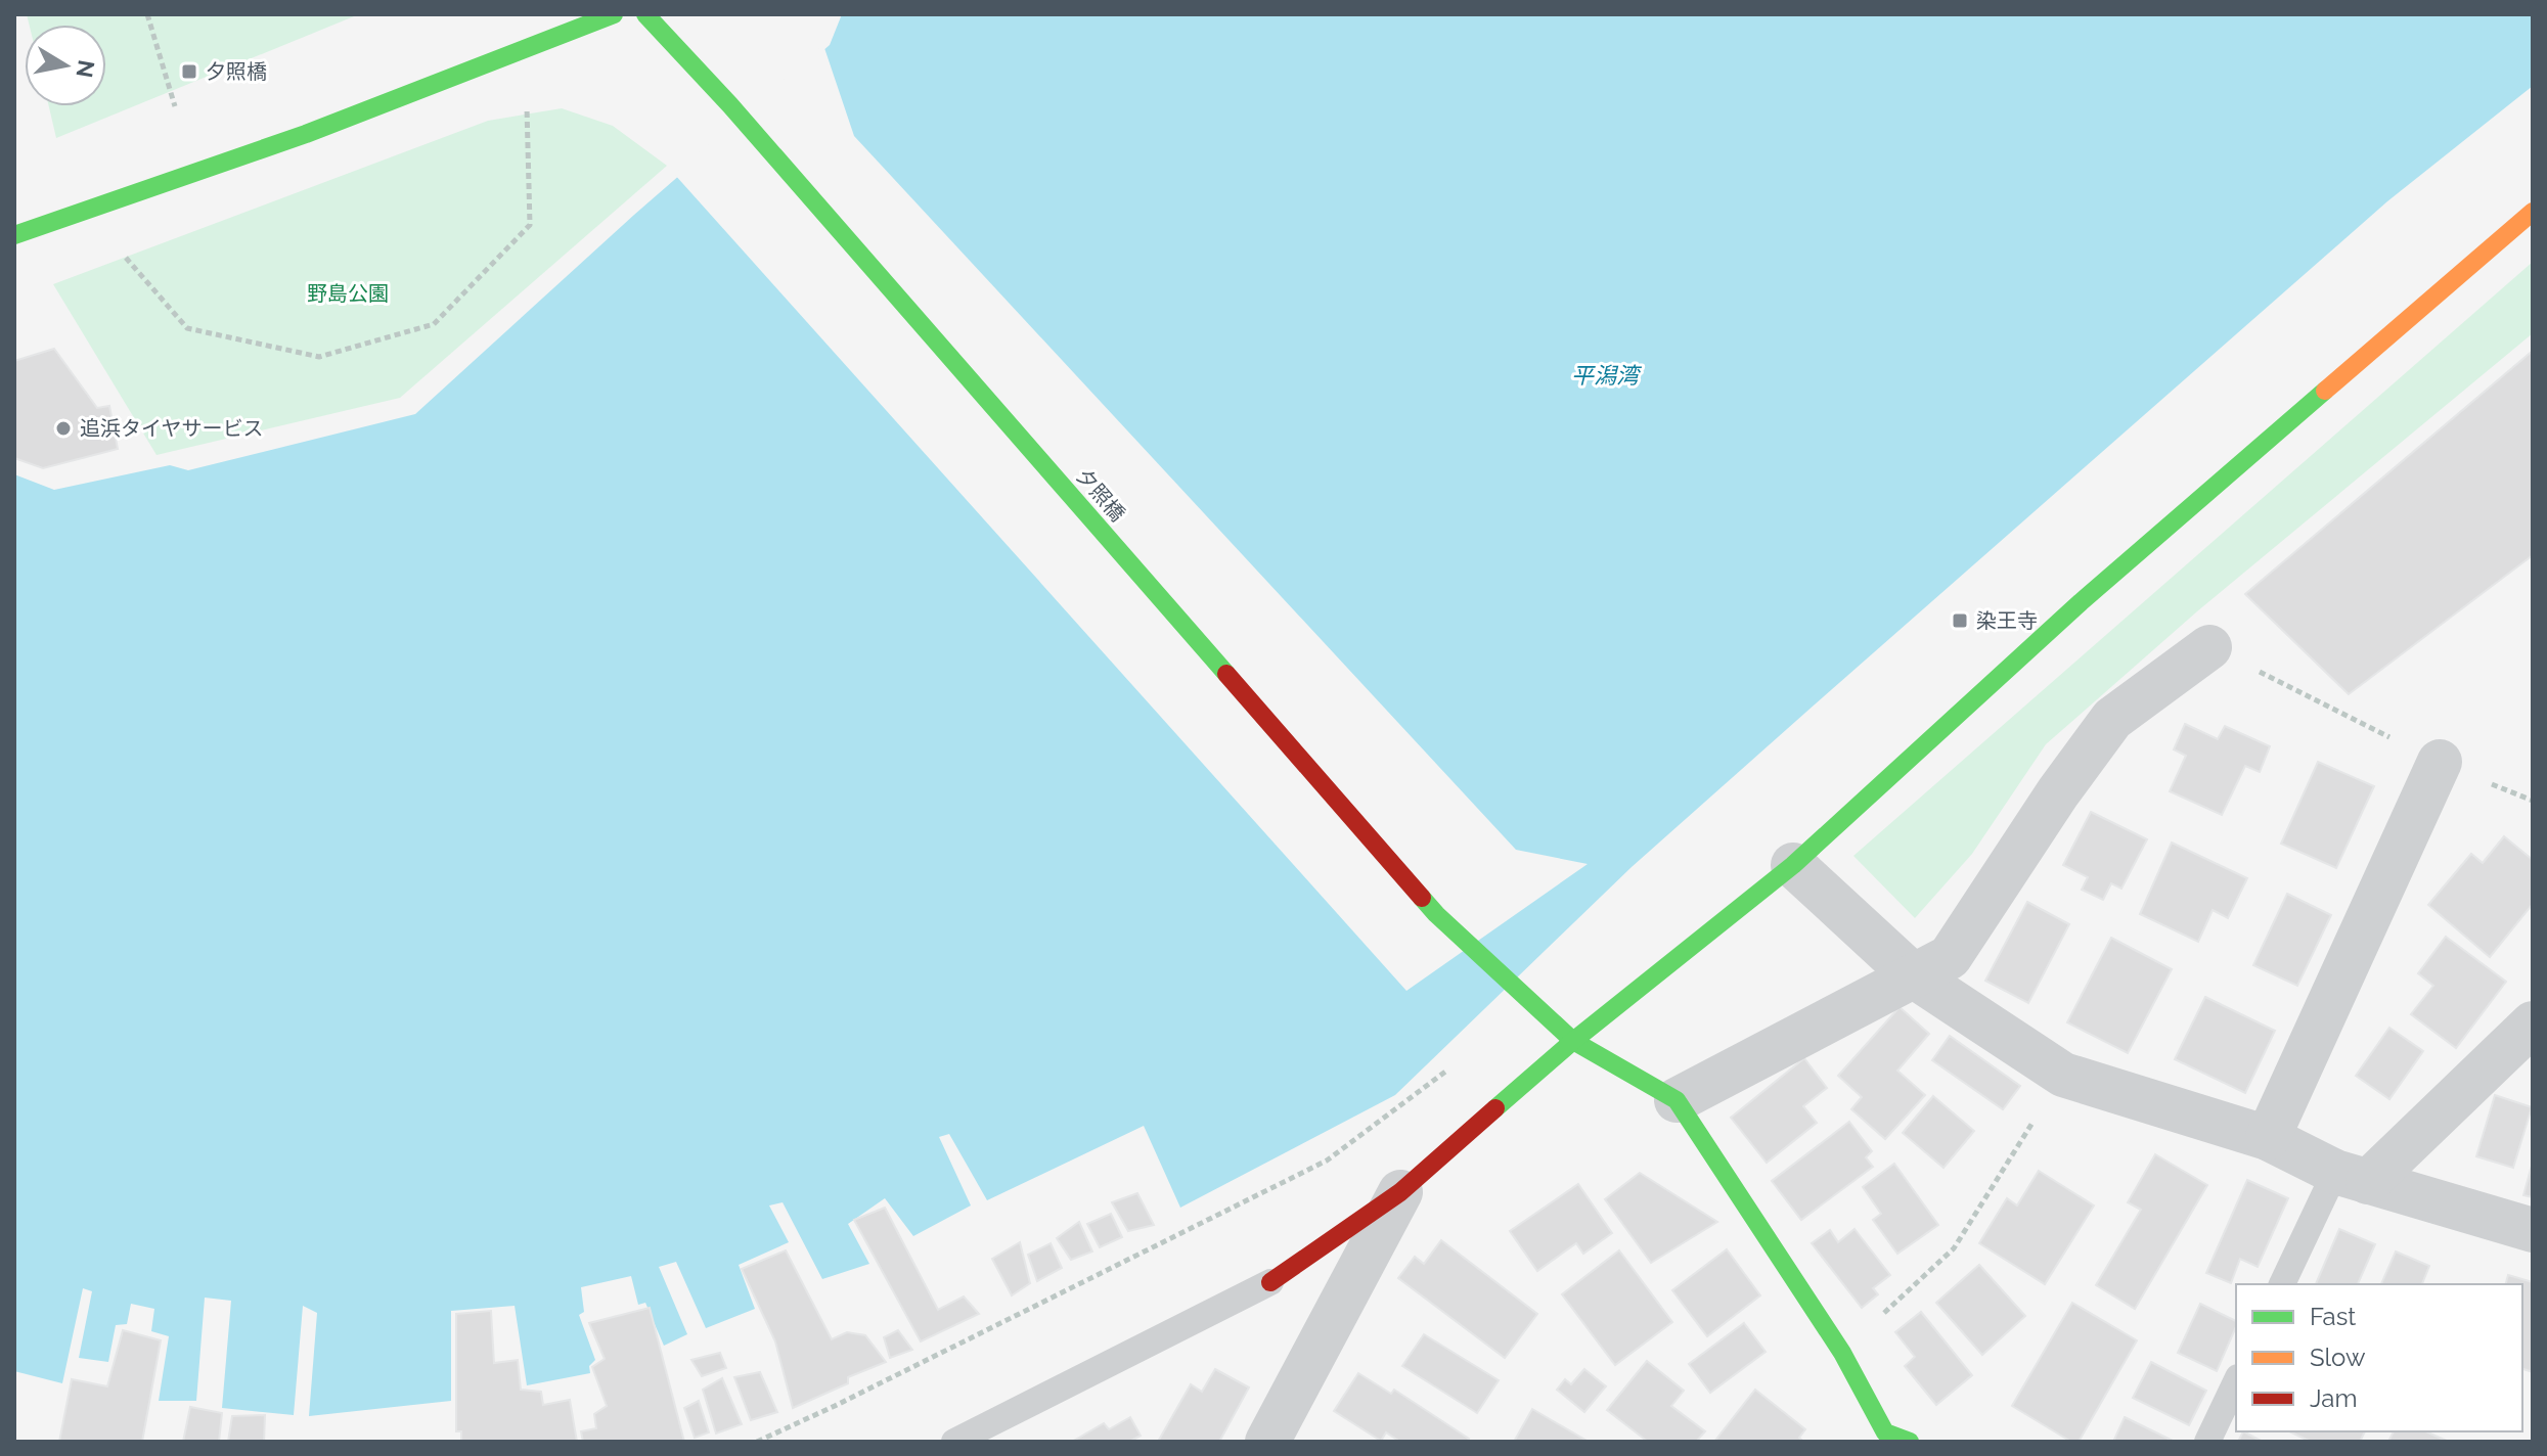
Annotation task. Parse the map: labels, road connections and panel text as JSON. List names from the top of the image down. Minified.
{"streets":{"street":["夕照橋"]},"water":["平潟湾"],"parks":["野島公園"],"places":{"transit":["夕照橋","染王寺"],"other":["追浜タイヤサービス"]},"legend":["Fast","Slow","Jam"],"north":"right"}
